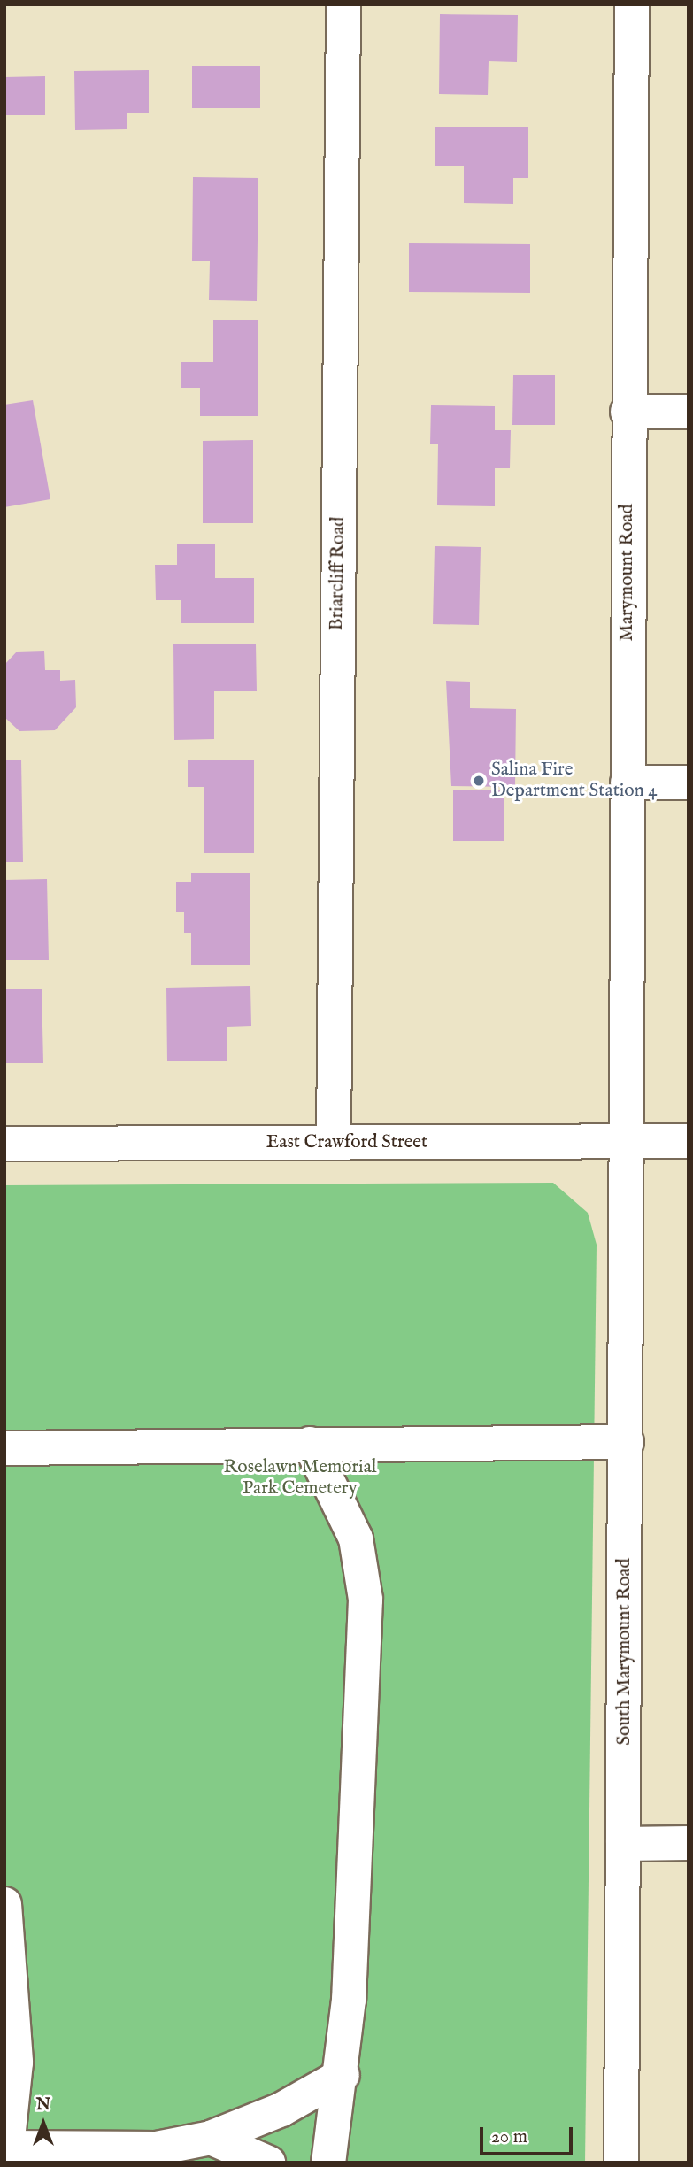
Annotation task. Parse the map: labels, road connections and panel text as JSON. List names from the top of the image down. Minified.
{"streets":{"street":["Marymount Road","Briarcliff Road","East Crawford Street","South Marymount Road"]},"crossings":[["Marymount Road","East Crawford Street"],["Marymount Road","South Marymount Road"],["Briarcliff Road","East Crawford Street"],["East Crawford Street","South Marymount Road"]],"parks":["Roselawn Memorial Park Cemetery"],"places":["Salina Fire Department Station 4"],"scale_bar":"20 m","north":"top"}
